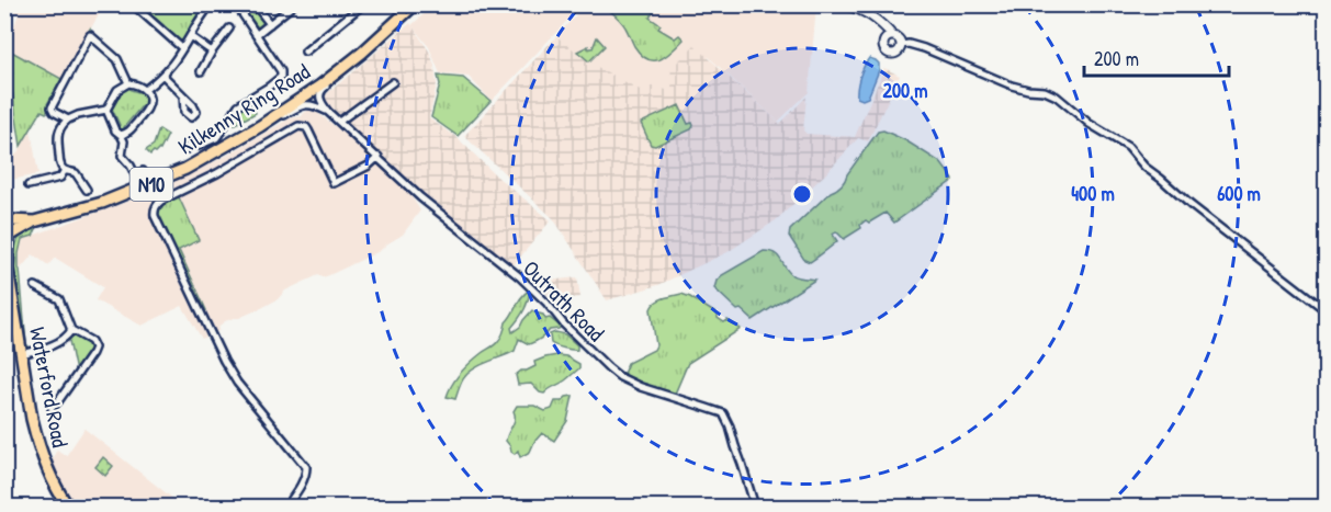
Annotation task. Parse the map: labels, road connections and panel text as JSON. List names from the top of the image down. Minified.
{"streets":{"highway":["Kilkenny Ring Road","N10","Waterford Road"],"street":["Outrath Road"]},"crossings":[["Kilkenny Ring Road","N10"],["Kilkenny Ring Road","Waterford Road"],["N10","Waterford Road"]],"scale_bar":"200 m","rings":["200 m","400 m","600 m"]}
